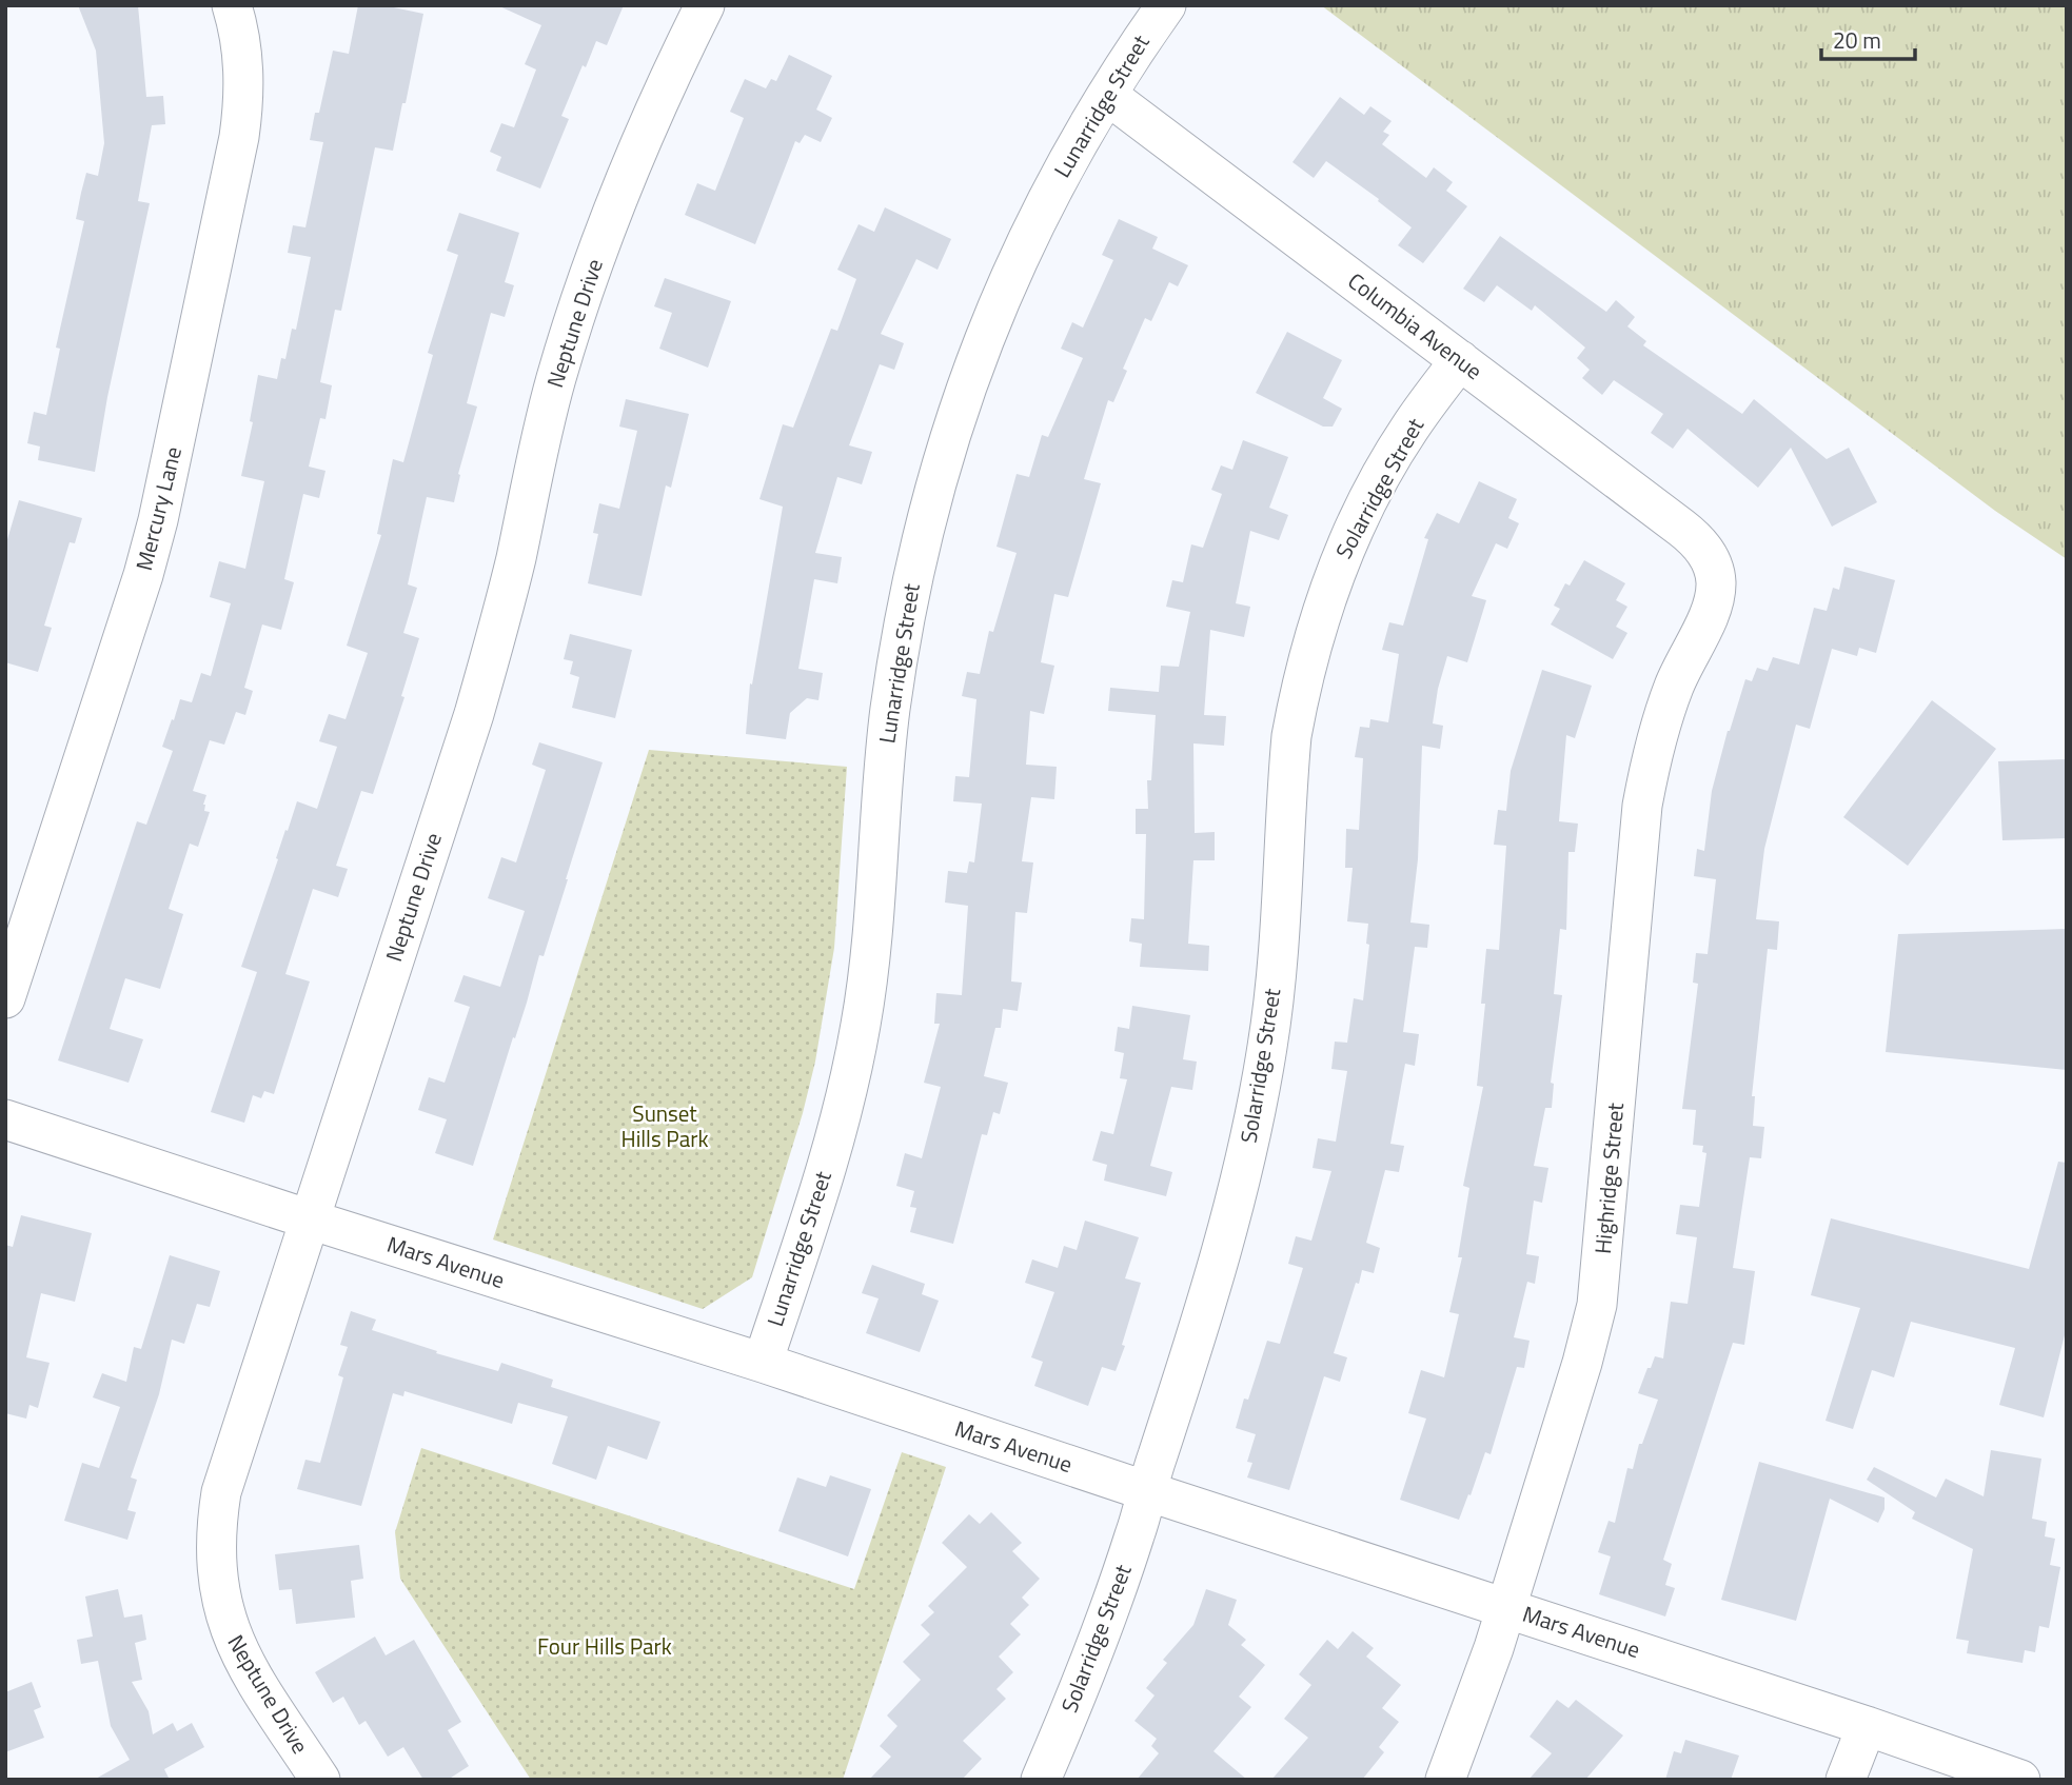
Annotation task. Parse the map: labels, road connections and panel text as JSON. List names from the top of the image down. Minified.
{"streets":{"street":["Lunarridge Street","Neptune Drive","Columbia Avenue","Solarridge Street","Mercury Lane","Highridge Street","Mars Avenue"]},"crossings":[["Lunarridge Street","Columbia Avenue"],["Lunarridge Street","Mars Avenue"],["Neptune Drive","Mars Avenue"],["Columbia Avenue","Solarridge Street"],["Columbia Avenue","Highridge Street"],["Solarridge Street","Mars Avenue"],["Highridge Street","Mars Avenue"]],"parks":["Sunset Hills Park","Four Hills Park"],"scale_bar":"20 m"}
